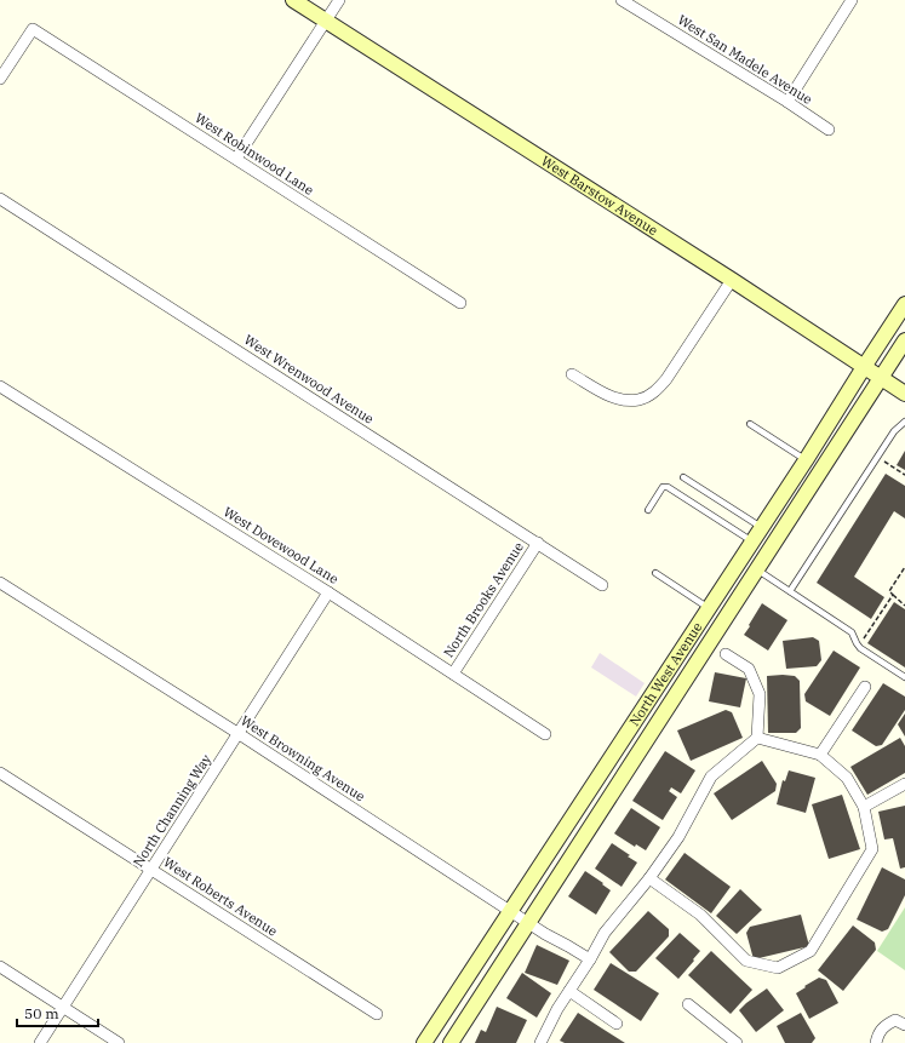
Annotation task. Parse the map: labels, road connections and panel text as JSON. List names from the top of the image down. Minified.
{"streets":{"main road":["West Barstow Avenue","North West Avenue"],"street":["West San Madele Avenue","West Robinwood Lane","West Wrenwood Avenue","West Dovewood Lane","North Brooks Avenue","West Browning Avenue","North Channing Way","West Roberts Avenue"]},"crossings":[["West Barstow Avenue","North West Avenue"],["West Wrenwood Avenue","North Brooks Avenue"],["West Dovewood Lane","North Brooks Avenue"],["West Dovewood Lane","North Channing Way"],["North West Avenue","West Browning Avenue"],["West Browning Avenue","North Channing Way"],["North Channing Way","West Roberts Avenue"]],"scale_bar":"50 m"}
